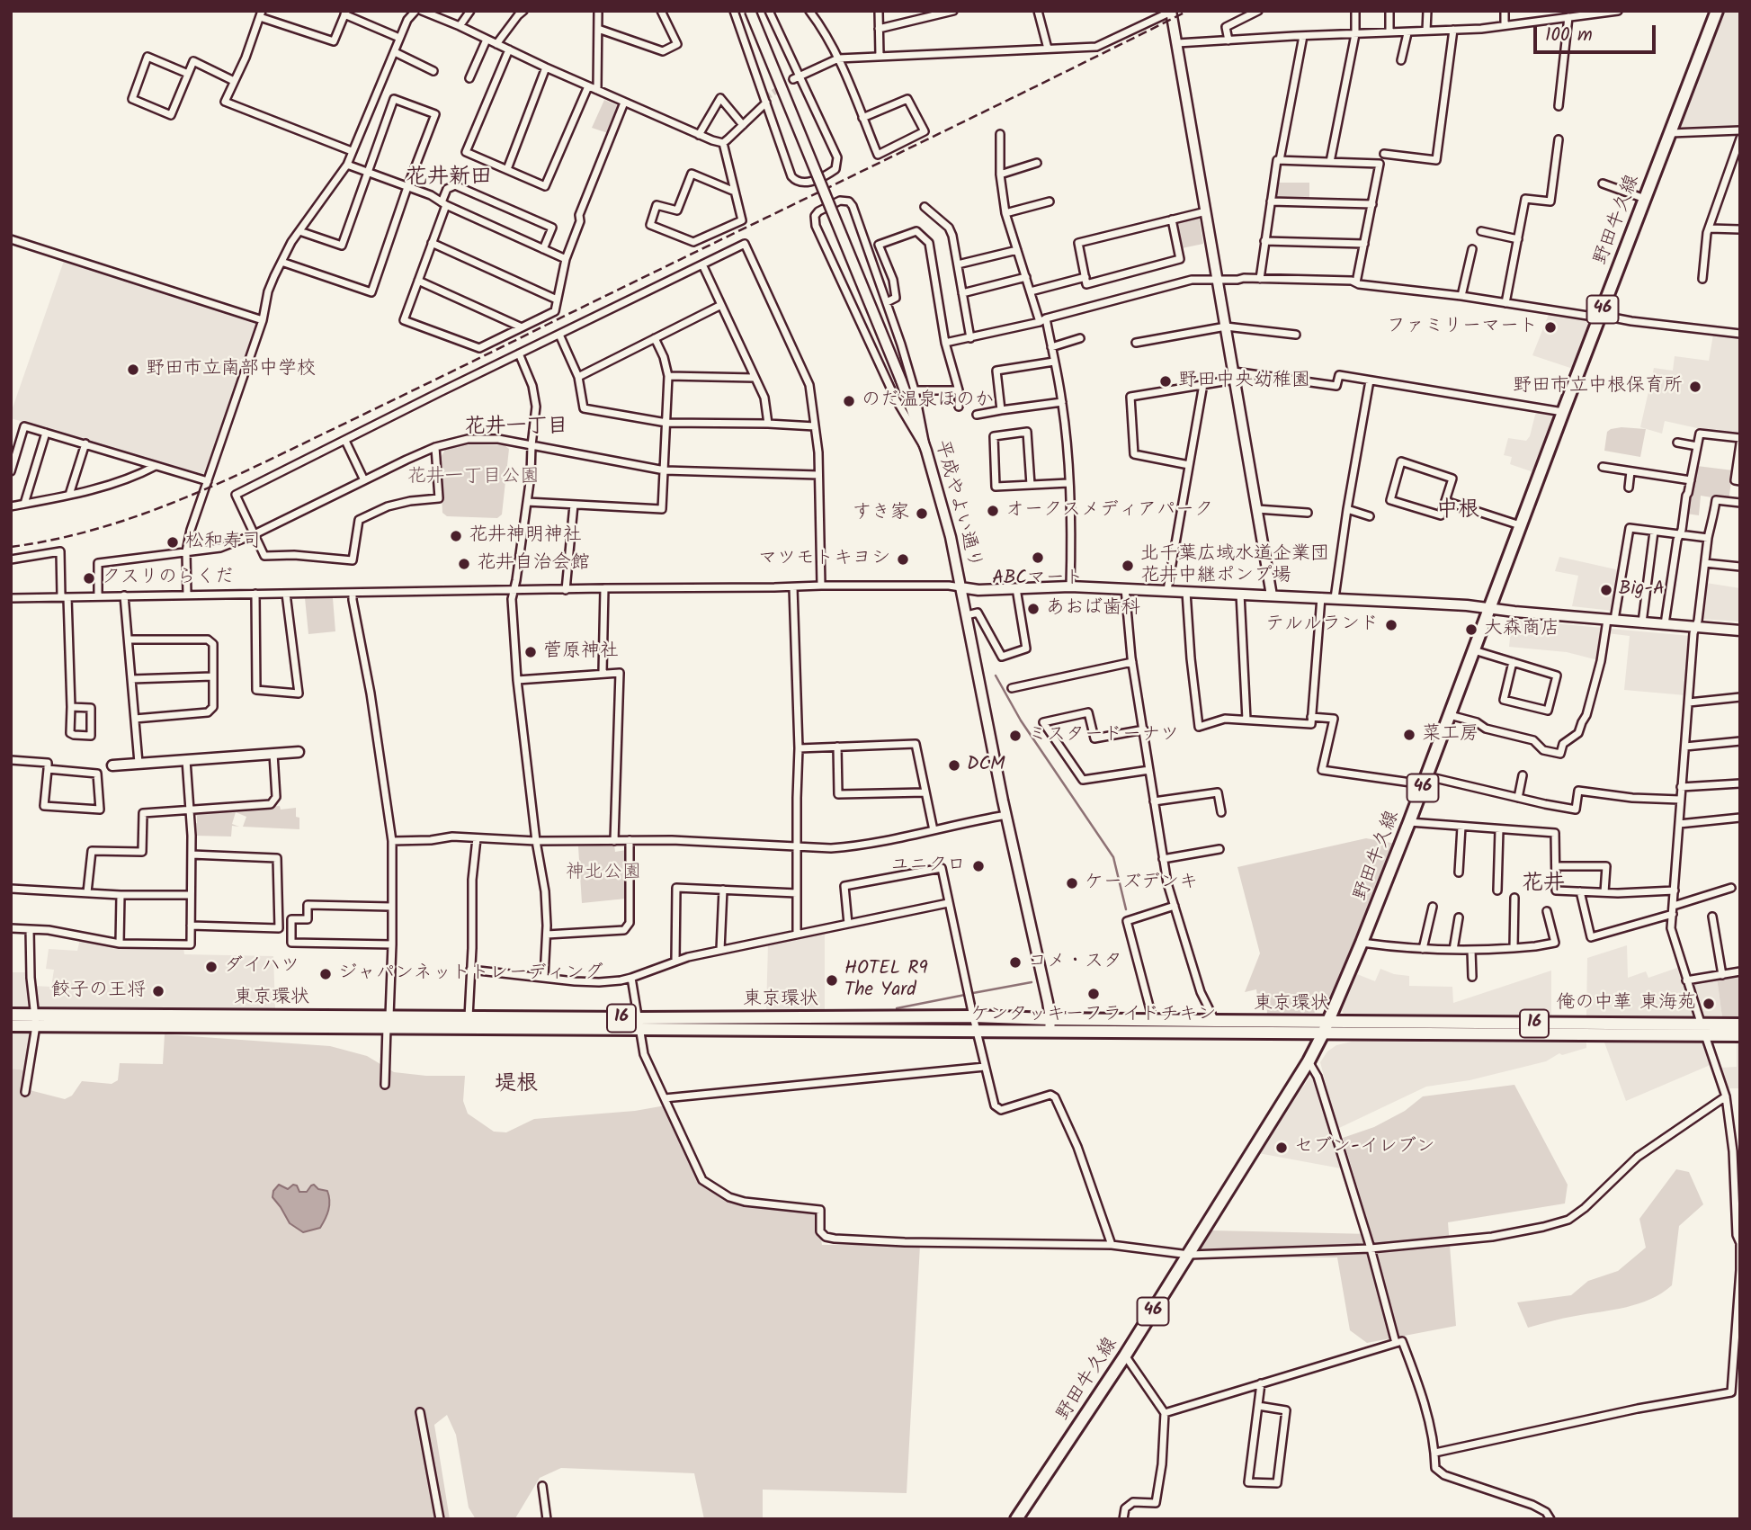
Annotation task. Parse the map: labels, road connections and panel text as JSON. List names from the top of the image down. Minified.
{"streets":{"main road":["野田牛久線","46","東京環状","16"],"street":["平成やよい通り"]},"crossings":[["野田牛久線","東京環状"],["平成やよい通り","東京環状"]],"districts":["花井新田","花井一丁目","中根","花井","堤根"],"parks":["花井一丁目公園","神北公園"],"places":["ファミリーマート","野田市立南部中学校","野田中央幼稚園","野田市立中根保育所","のだ温泉ほのか","オークスメディアパーク","すき家","花井神明神社","松和寿司","ABCマート","マツモトキヨシ","花井自治会館","北千葉広域水道企業団 花井中継ポンプ場","クスリのらくだ","Big-A","あおば歯科","テルルランド","大森商店","菅原神社","菜工房","ミスタードーナツ","DCM","ユニクロ","ケーズデンキ","コメ・スタ","ダイハツ","ジャパンネットトレーディング","HOTEL R9 The Yard","餃子の王将","ケンタッキーフライドチキン","俺の中華 東海苑","セブン-イレブン"],"scale_bar":"100 m"}
